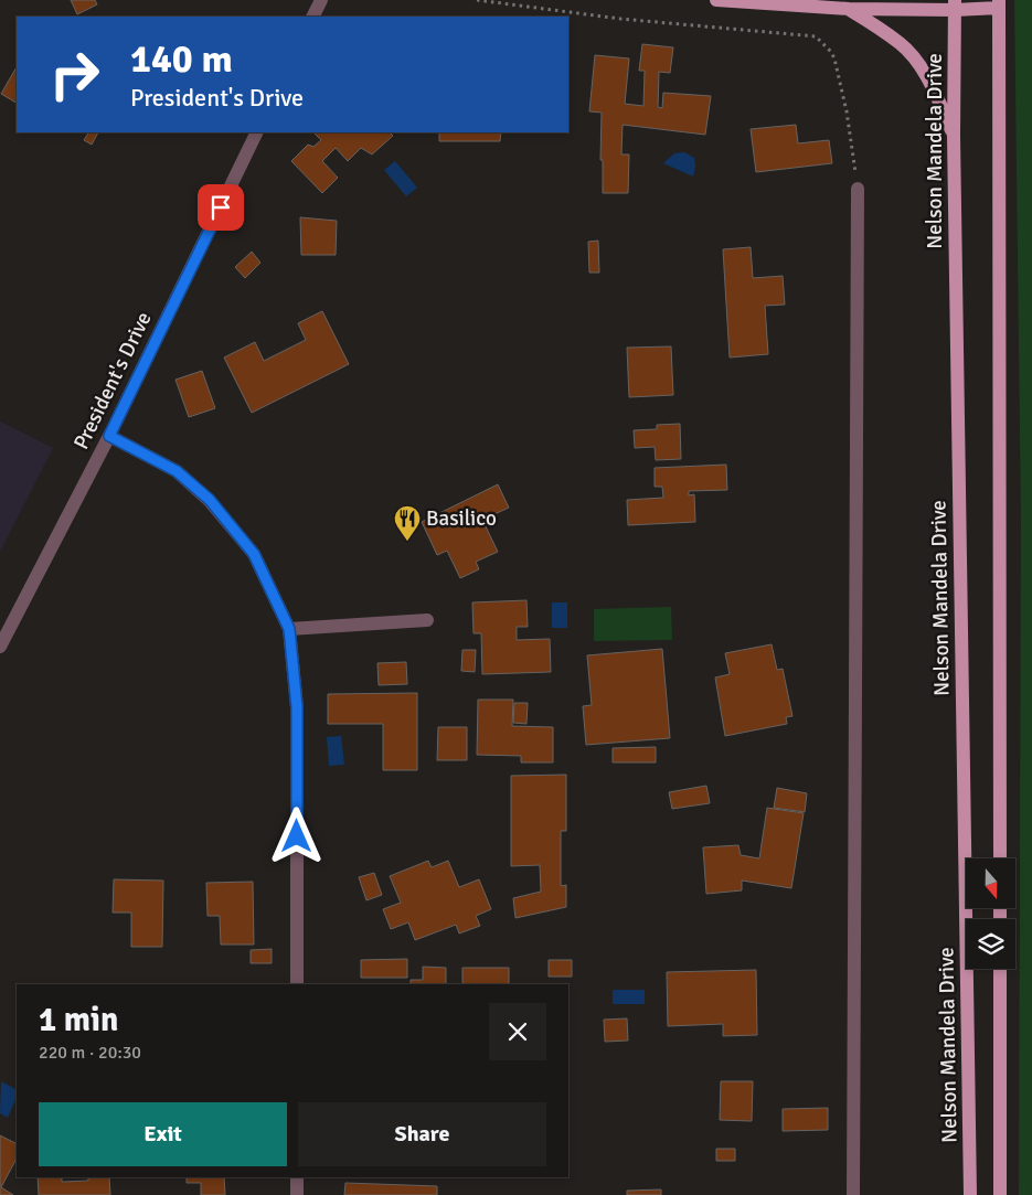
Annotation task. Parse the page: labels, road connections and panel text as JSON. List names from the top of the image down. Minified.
{"streets":{"main road":["Nelson Mandela Drive"],"street":["President's Drive"]},"places":{"restaurant":["Basilico"]},"north":"bottom","page":{"turn":["140 m","President's Drive"],"heading":["1 min","220 m · 20:30"],"buttons":["Exit","Share"]}}
